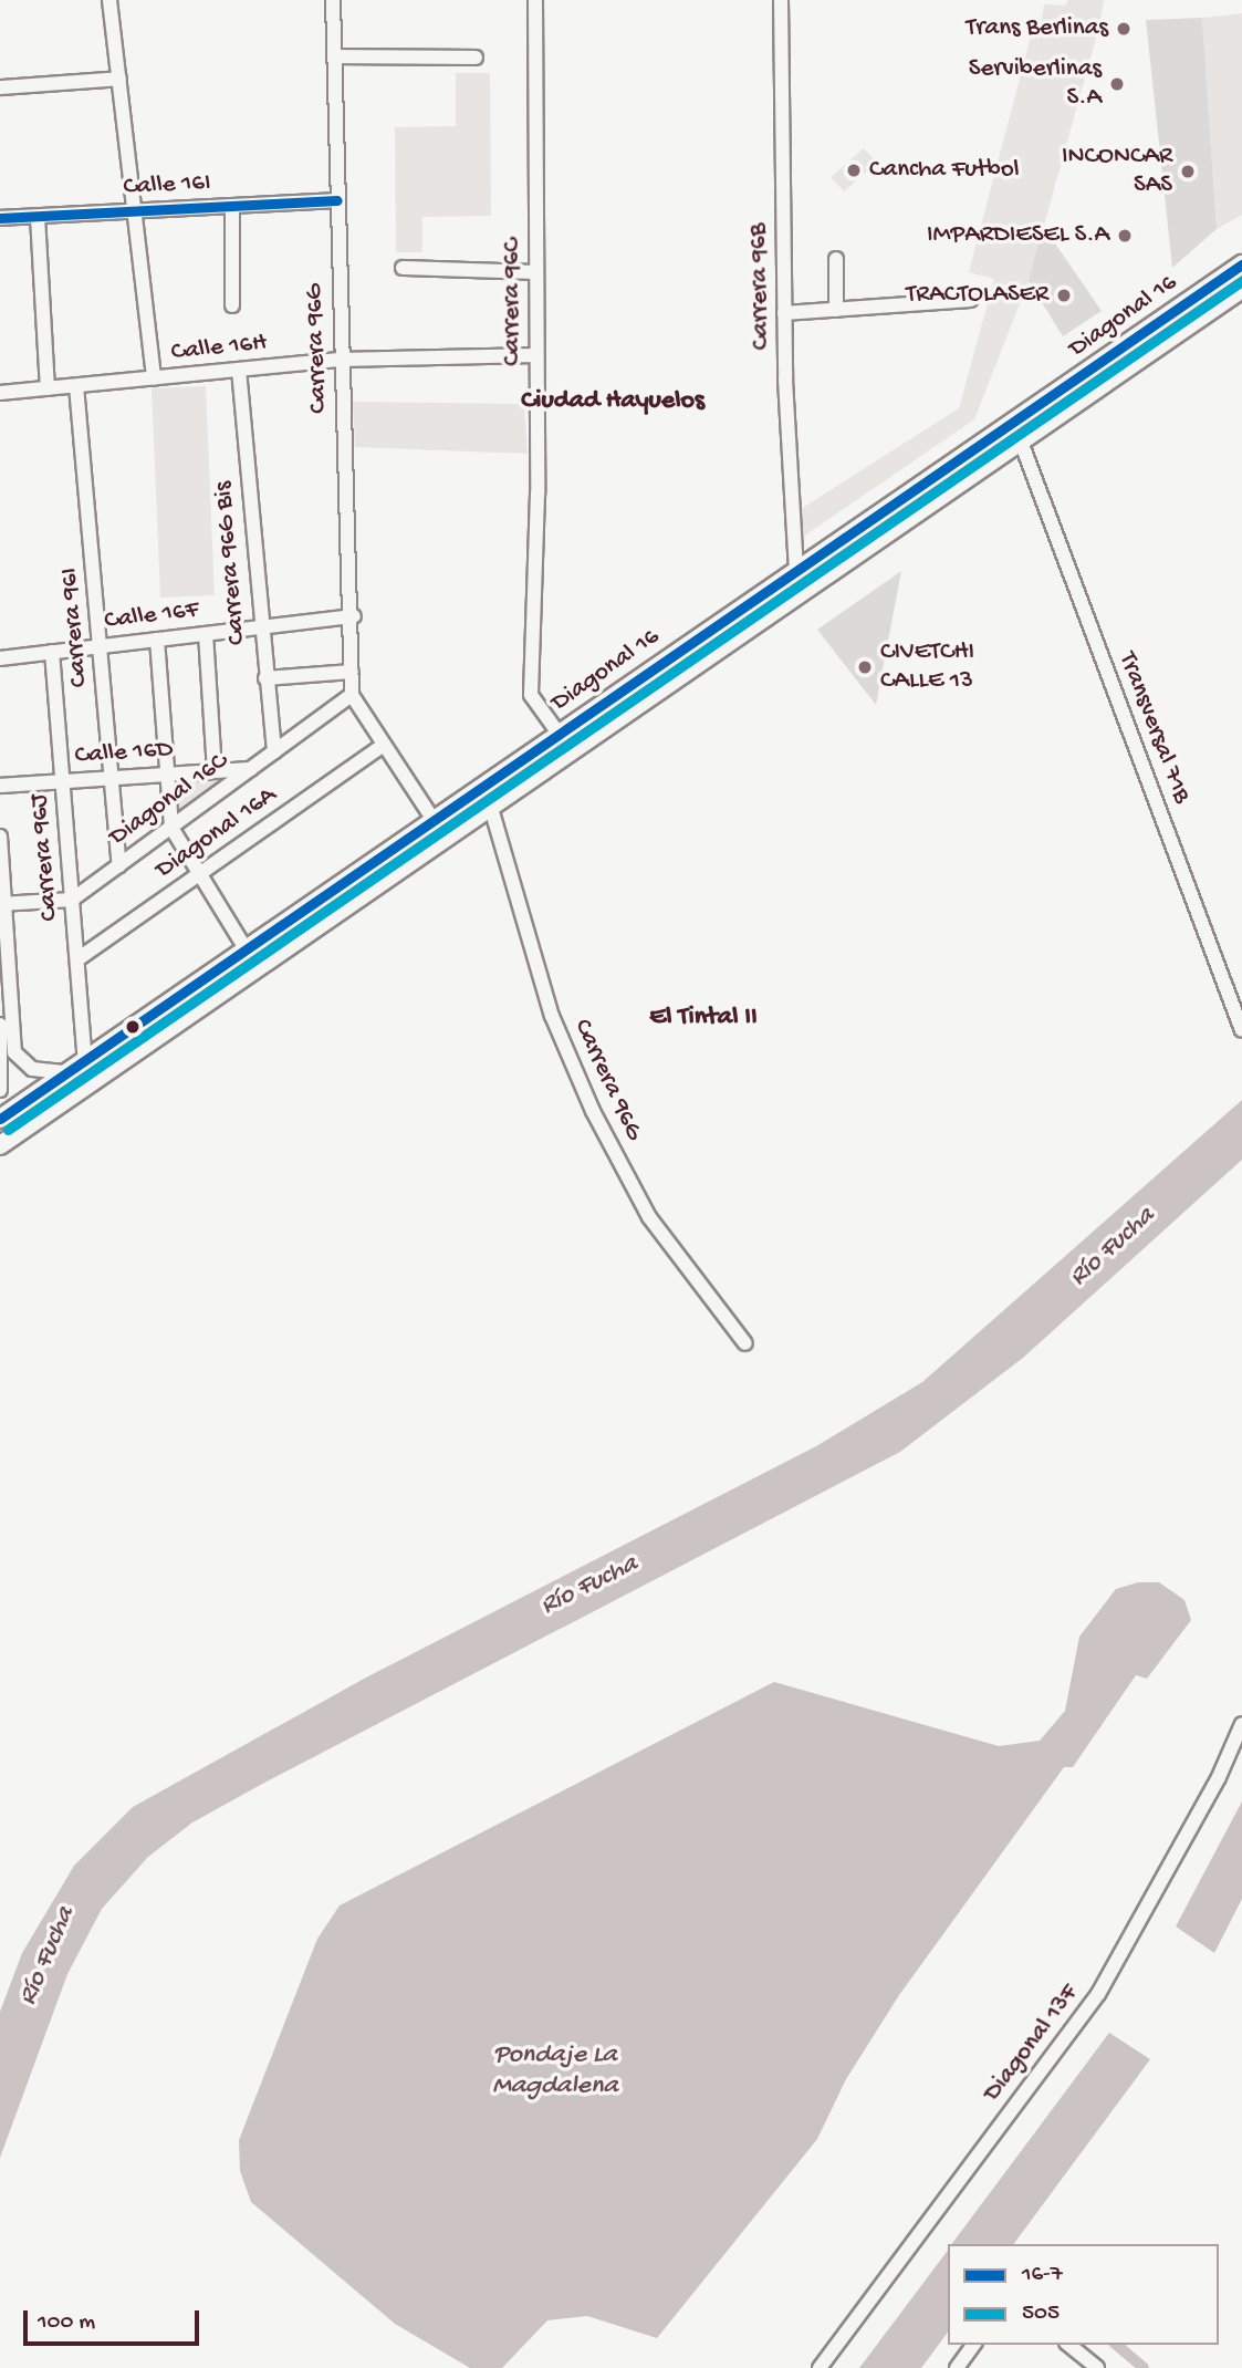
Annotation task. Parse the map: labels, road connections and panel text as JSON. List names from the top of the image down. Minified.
{"streets":{"main road":["Diagonal 16"],"street":["Calle 16I","Carrera 96B","Carrera 96C","Calle 16H","Carrera 96G","Carrera 96G Bis","Calle 16F","Carrera 96I","Transversal 71B","Calle 16D","Diagonal 16C","Diagonal 16A","Carrera 96J","Diagonal 13F"]},"crossings":[["Calle 16I","Carrera 96G"],["Carrera 96B","Diagonal 16"],["Carrera 96C","Diagonal 16"],["Carrera 96C","Calle 16H"],["Diagonal 16","Carrera 96G"],["Diagonal 16","Transversal 71B"],["Diagonal 16","Carrera 96J"],["Calle 16H","Carrera 96G"],["Calle 16H","Carrera 96G Bis"],["Calle 16H","Carrera 96I"],["Carrera 96G","Calle 16F"],["Carrera 96G","Diagonal 16C"],["Carrera 96G Bis","Calle 16F"],["Carrera 96G Bis","Diagonal 16C"],["Calle 16F","Carrera 96I"],["Calle 16F","Carrera 96J"],["Carrera 96I","Calle 16D"],["Carrera 96I","Diagonal 16C"],["Calle 16D","Diagonal 16C"],["Calle 16D","Carrera 96J"],["Diagonal 16C","Carrera 96J"],["Diagonal 16A","Carrera 96J"]],"districts":["Ciudad Hayuelos","El Tintal II"],"water":["Río Fucha","Pondaje La Magdalena"],"places":["Trans Berlinas","Serviberlinas S.A","Cancha Futbol","INCONCAR SAS","IMPARDIESEL S.A","TRACTOLASER","CIVETCHI CALLE 13"],"lines":["transit line 16-7","transit line 505"],"legend":["16-7","505"],"scale_bar":"100 m"}
